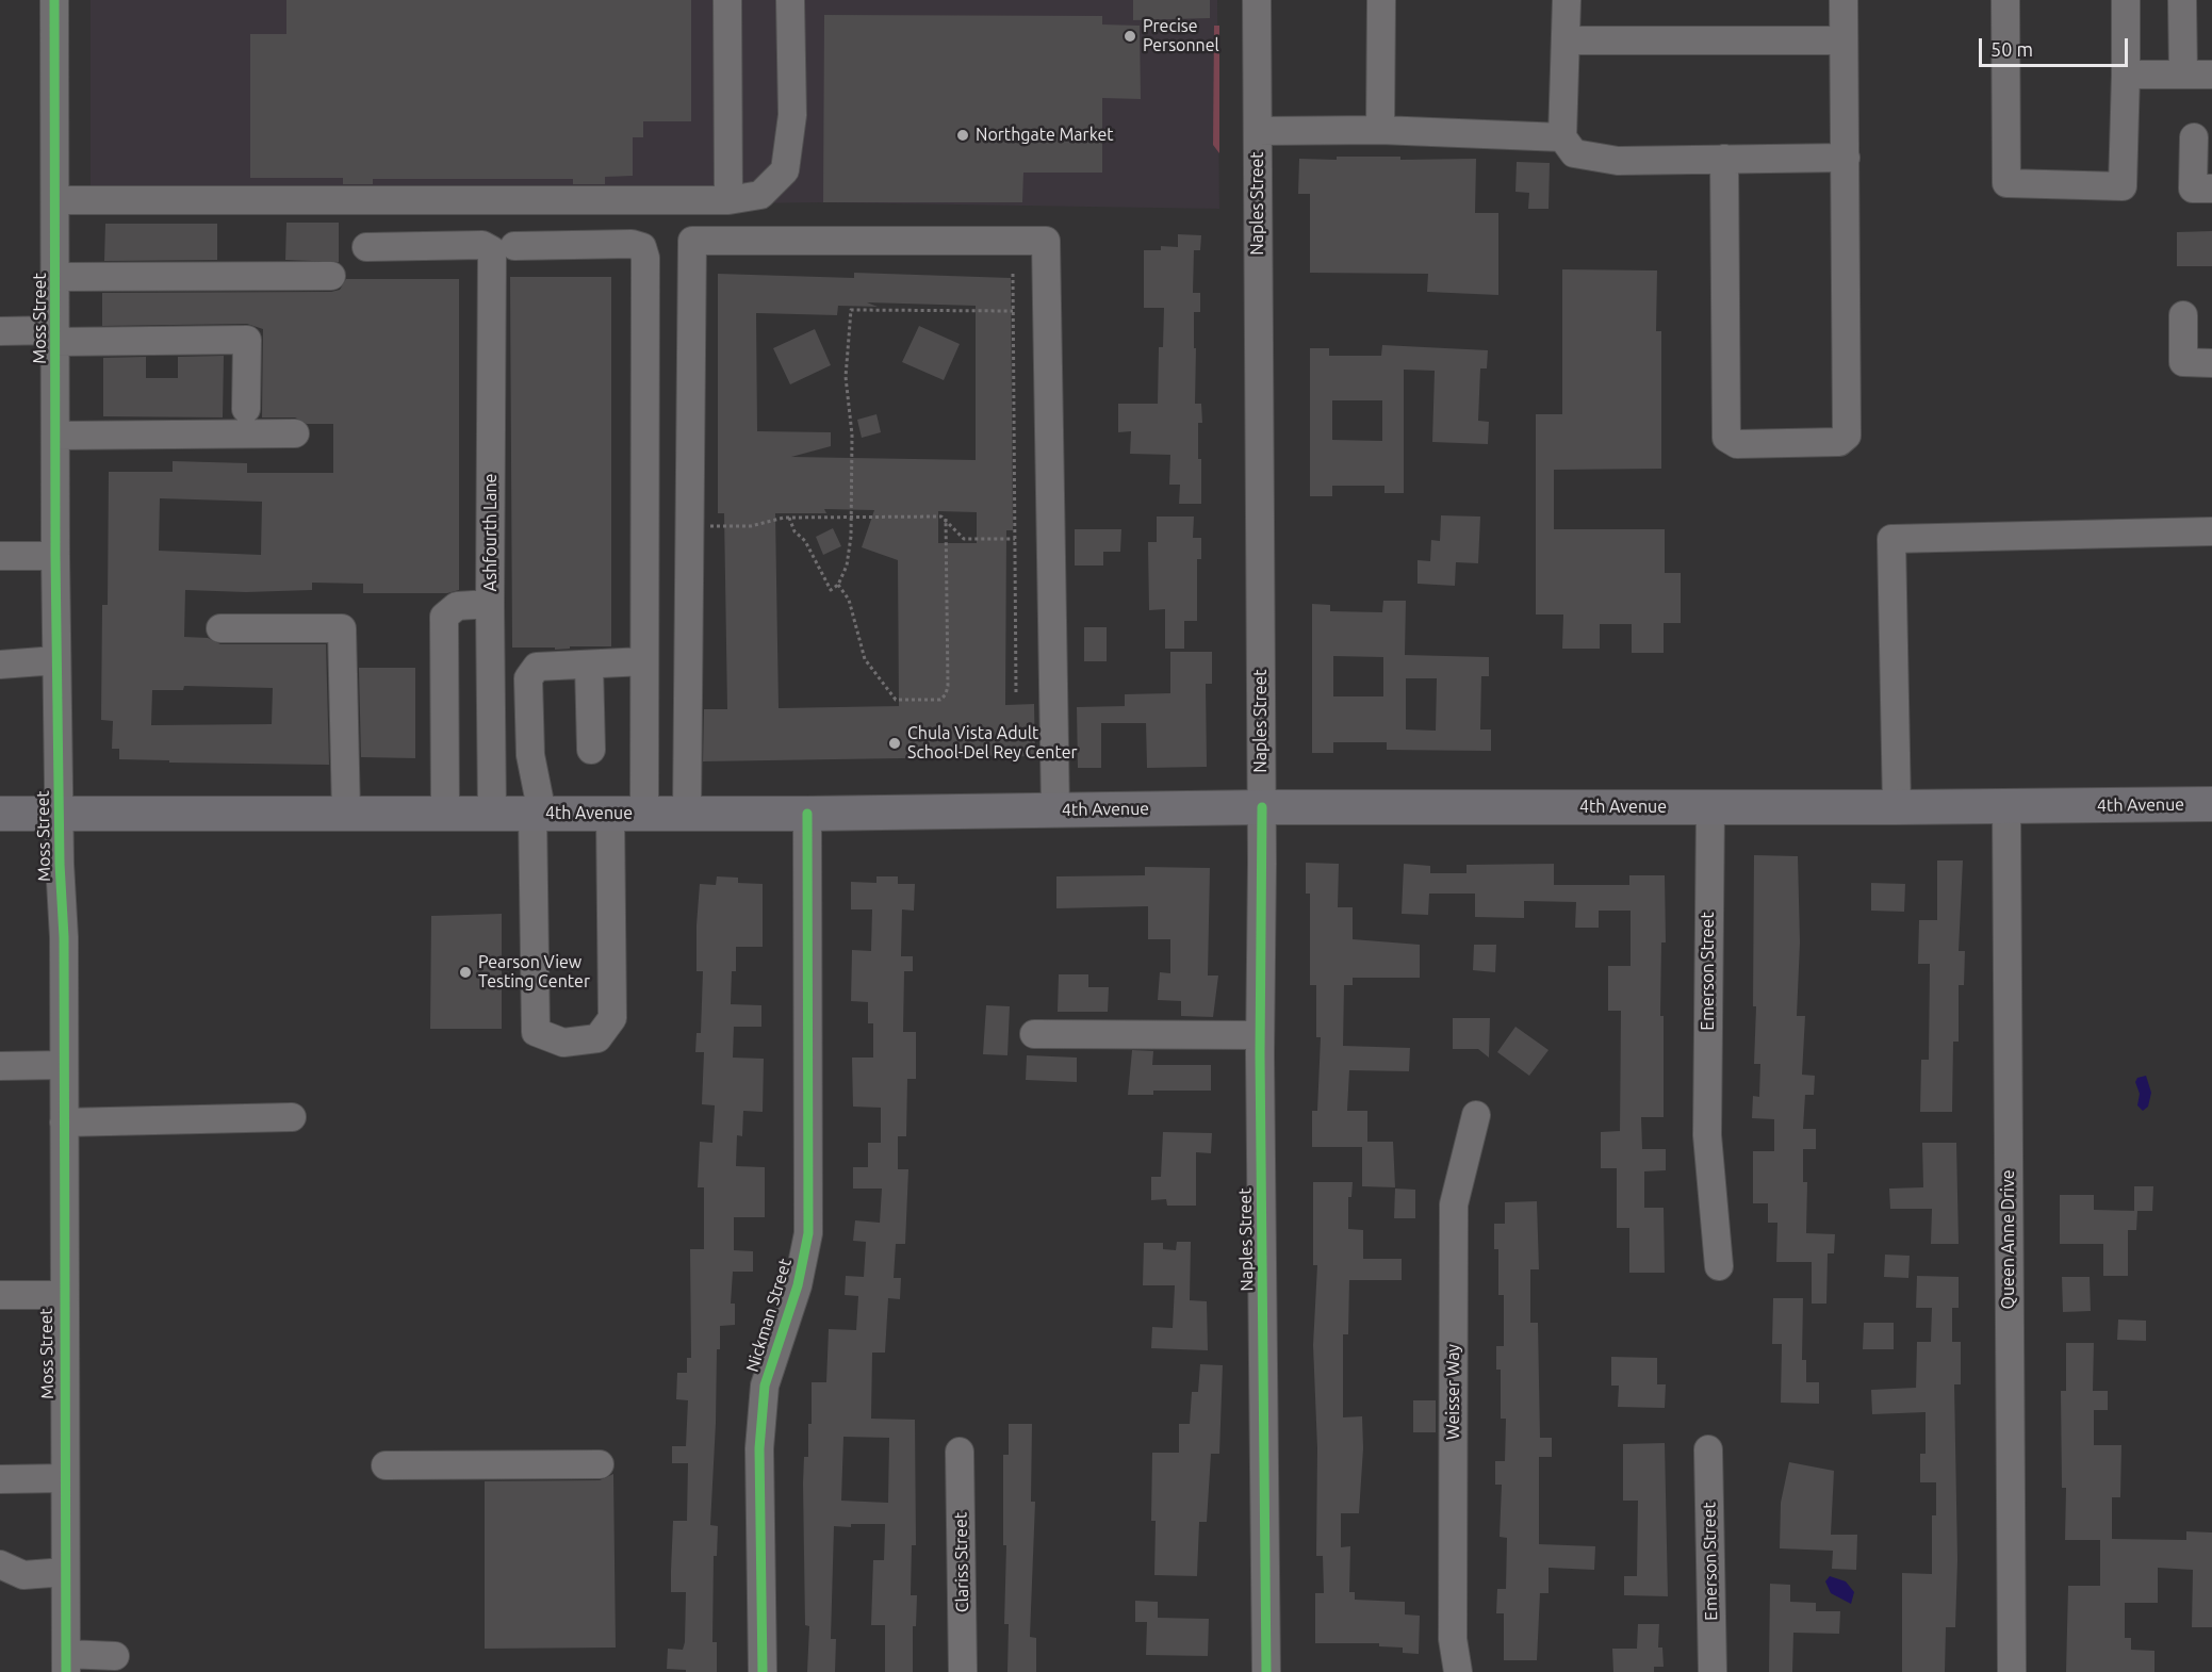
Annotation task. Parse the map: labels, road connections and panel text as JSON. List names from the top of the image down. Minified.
{"streets":{"main road":["4th Avenue"],"street":["Naples Street","Moss Street","Ashfourth Lane","Emerson Street","Queen Anne Drive","Nickman Street","Weisser Way","Clariss Street"]},"crossings":[["Naples Street","4th Avenue"],["Moss Street","4th Avenue"],["Ashfourth Lane","4th Avenue"],["4th Avenue","Emerson Street"],["4th Avenue","Queen Anne Drive"],["4th Avenue","Nickman Street"]],"places":["Precise Personnel","Northgate Market","Chula Vista Adult School-Del Rey Center","Pearson View Testing Center"],"scale_bar":"50 m"}
